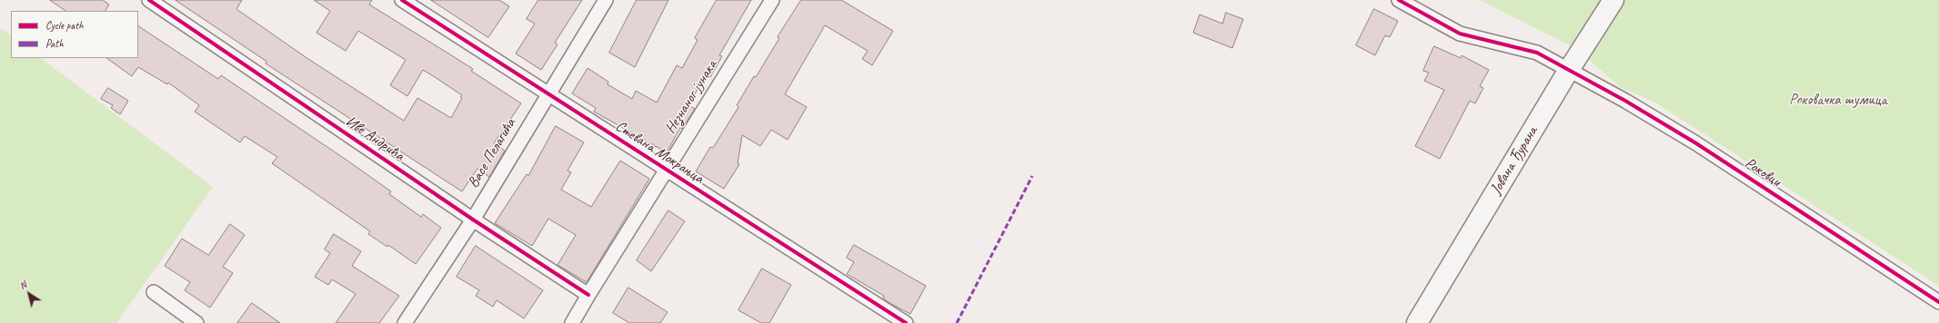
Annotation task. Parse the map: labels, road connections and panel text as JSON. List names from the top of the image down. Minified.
{"streets":{"main road":["Јована Ђурана"],"street":["Незнаног јунака","Иве Андрића","Стевана Мокрањца","Васе Пелагића","Роковци"]},"crossings":[["Незнаног јунака","Иве Андрића"],["Незнаног јунака","Стевана Мокрањца"],["Иве Андрића","Васе Пелагића"],["Стевана Мокрањца","Васе Пелагића"],["Јована Ђурана","Роковци"]],"parks":["Роковачка шумица"],"legend":["Cycle path","Path"],"north":"top left"}
